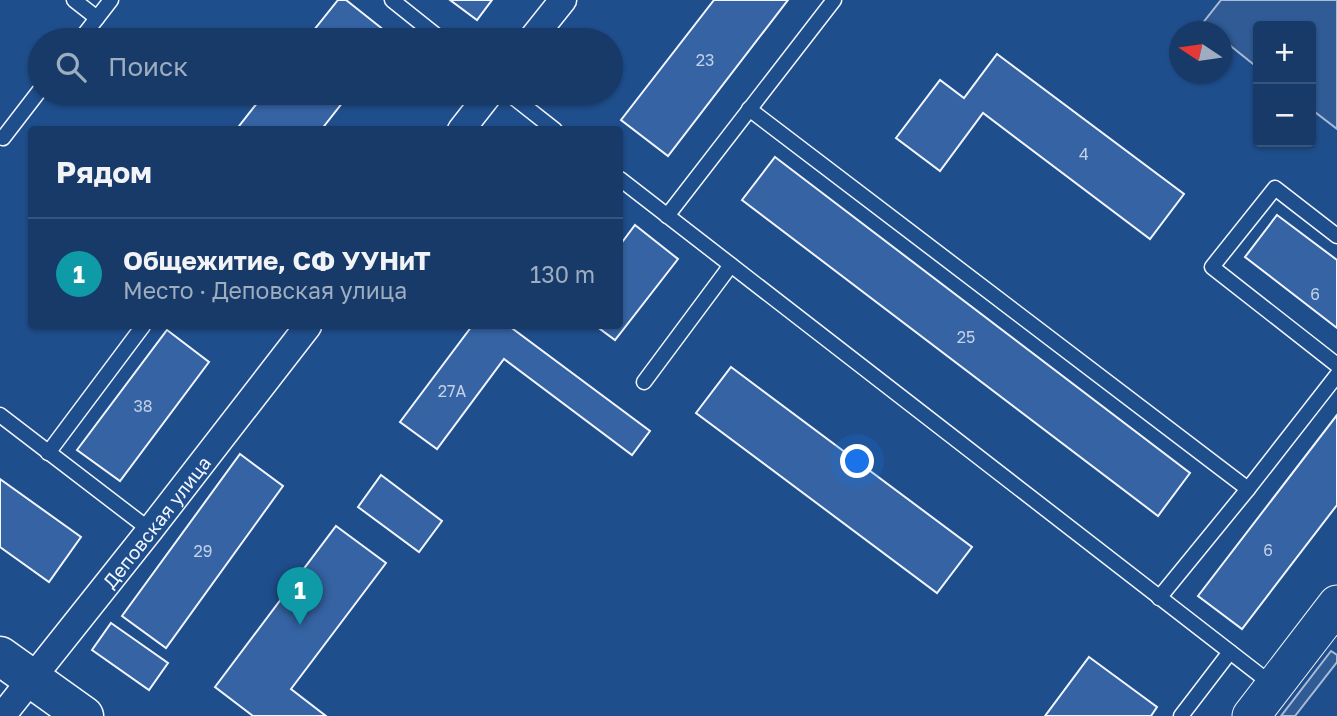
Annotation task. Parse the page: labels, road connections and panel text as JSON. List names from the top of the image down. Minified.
{"streets":{"street":["Деповская улица"]},"house_numbers":["23","4","6","25","27А","38","6","29"],"north":"left","page":{"map_buttons":["+","−"],"search":"Поиск","heading":"Рядом","list":[{"mark":"1","name":"Общежитие, СФ УУНиТ","note":"Место · Деповская улица","value":"130 m"}],"pins":"1"}}
